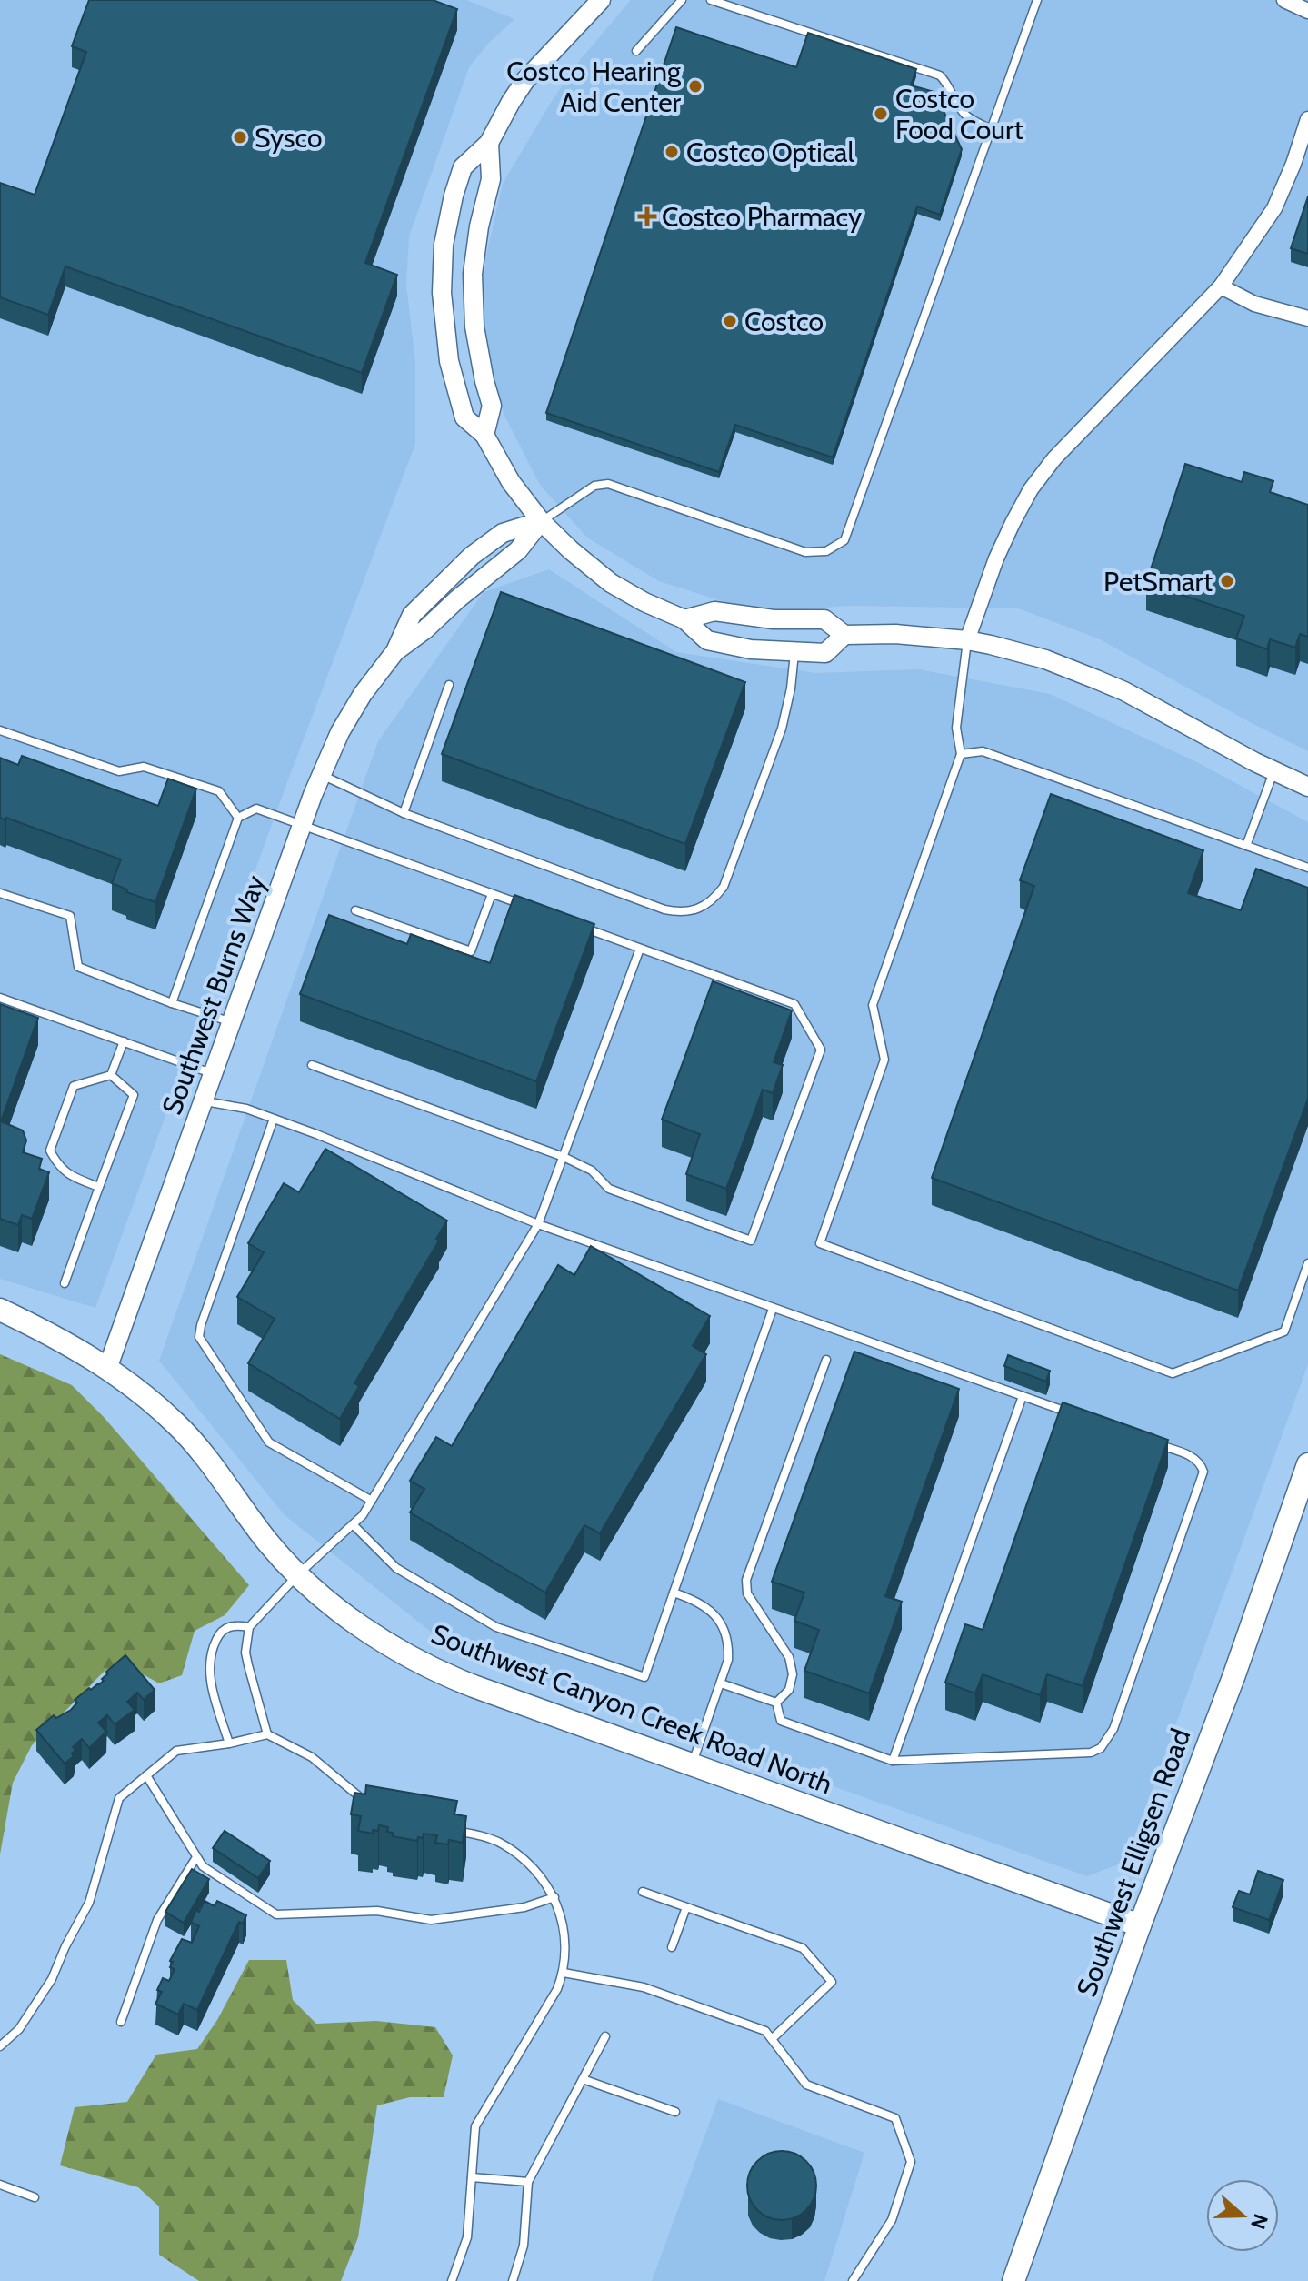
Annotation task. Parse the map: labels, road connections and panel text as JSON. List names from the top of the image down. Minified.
{"streets":{"main road":["Southwest Canyon Creek Road North","Southwest Elligsen Road"],"street":["Southwest Burns Way"]},"crossings":[["Southwest Burns Way","Southwest Canyon Creek Road North"],["Southwest Canyon Creek Road North","Southwest Elligsen Road"]],"places":{"other":["Costco Hearing Aid Center","Costco Food Court","Sysco","Costco Optical","Costco","PetSmart"],"health":["Costco Pharmacy"]},"north":"right"}
